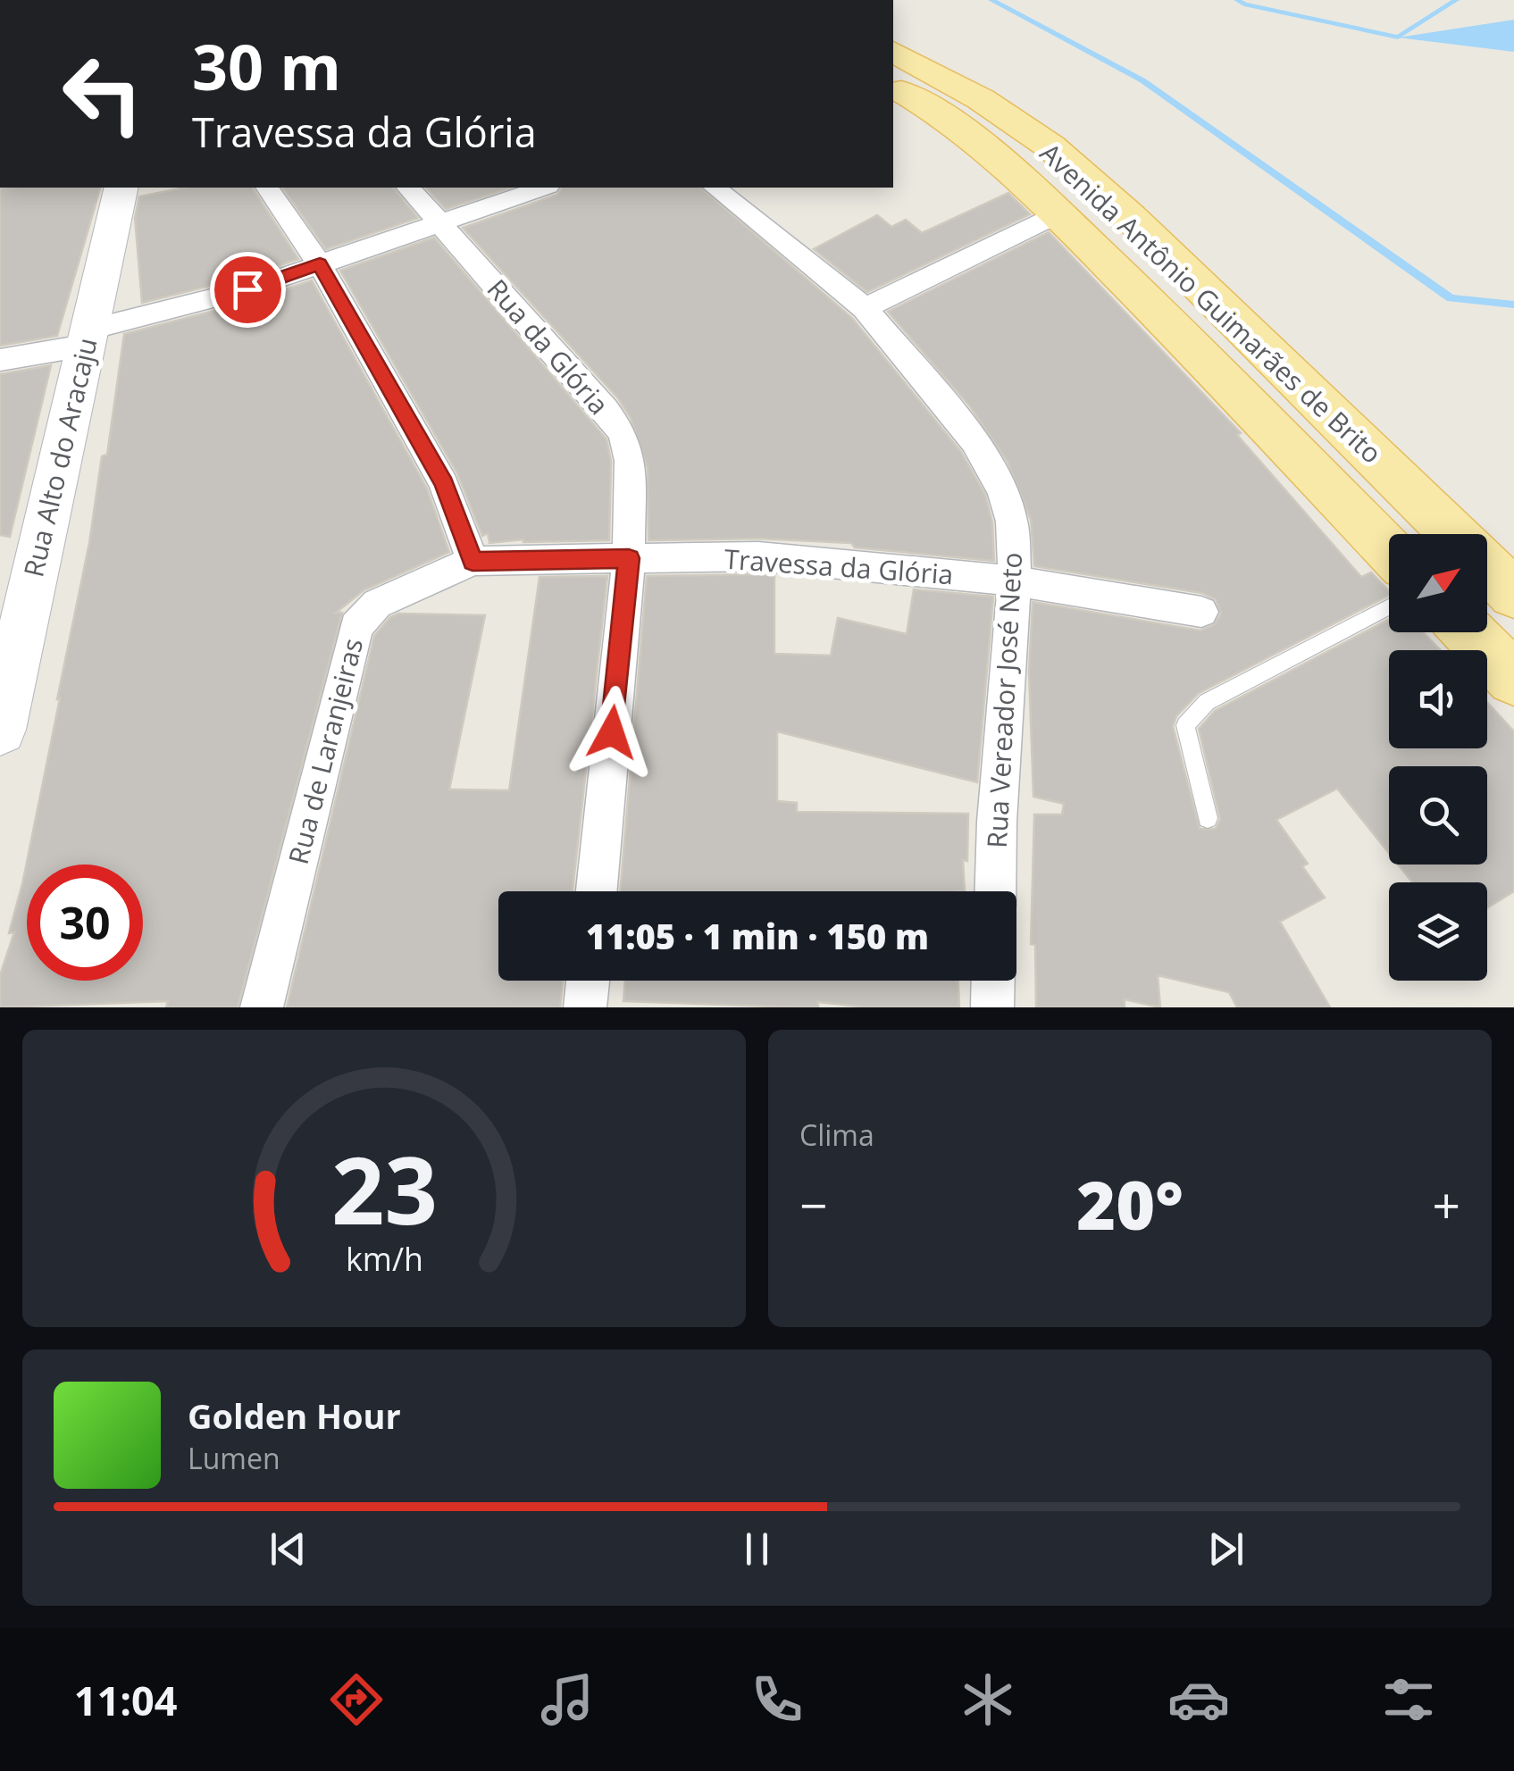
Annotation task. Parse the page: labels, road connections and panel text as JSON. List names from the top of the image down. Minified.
{"streets":{"main road":["Avenida Antônio Guimarães de Brito"],"street":["Rua da Glória","Rua Alto do Aracaju","Travessa da Glória","Rua Vereador José Neto","Rua de Laranjeiras"]},"crossings":[["Rua da Glória","Travessa da Glória"],["Travessa da Glória","Rua Vereador José Neto"],["Travessa da Glória","Rua de Laranjeiras"]],"north":"top right","page":{"turn":["30 m","Travessa da Glória"],"limit":"30","trip":"11:05 · 1 min · 150 m","tile":"Clima","heat":["−","20°","+"],"song":["Golden Hour","Lumen"],"tabs":"11:04","gauge":["23","km/h"]}}
